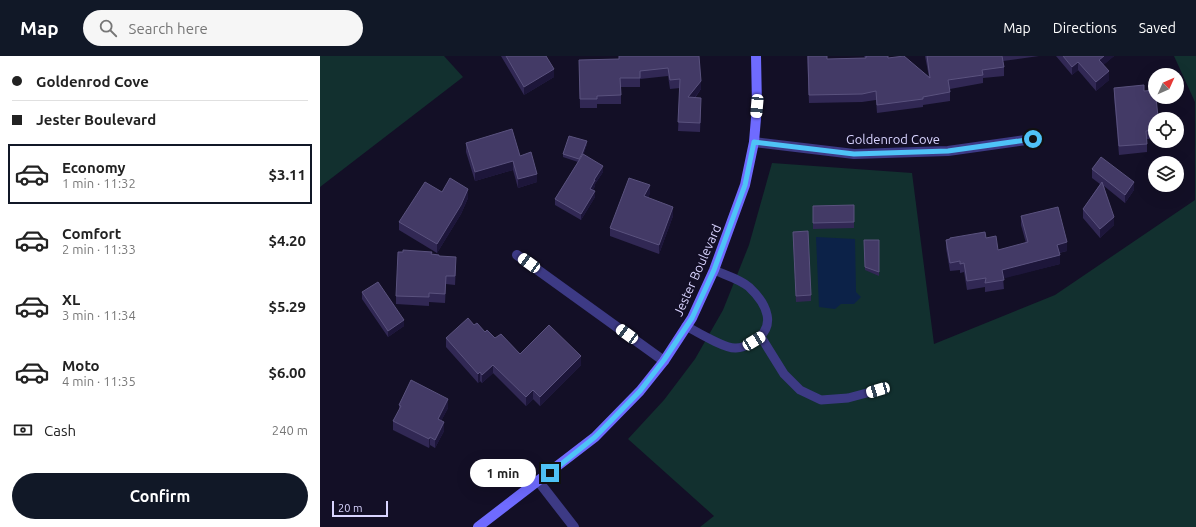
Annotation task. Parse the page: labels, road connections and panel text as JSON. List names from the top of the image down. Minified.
{"streets":{"street":["Goldenrod Cove","Jester Boulevard"]},"crossings":[["Goldenrod Cove","Jester Boulevard"]],"scale_bar":"20 m","north":"top right","page":{"header":"Map","search":"Search here","nav":["Map","Directions","Saved"],"banner":["Goldenrod Cove","Jester Boulevard"],"list":[{"name":"Economy","note":"1 min · 11:32","value":"$3.11"},{"name":"Comfort","note":"2 min · 11:33","value":"$4.20"},{"name":"XL","note":"3 min · 11:34","value":"$5.29"},{"name":"Moto","note":"4 min · 11:35","value":"$6.00"}],"pay":["Cash","240 m"],"bubble":"1 min","buttons":"Confirm","scale":"20 m"}}
